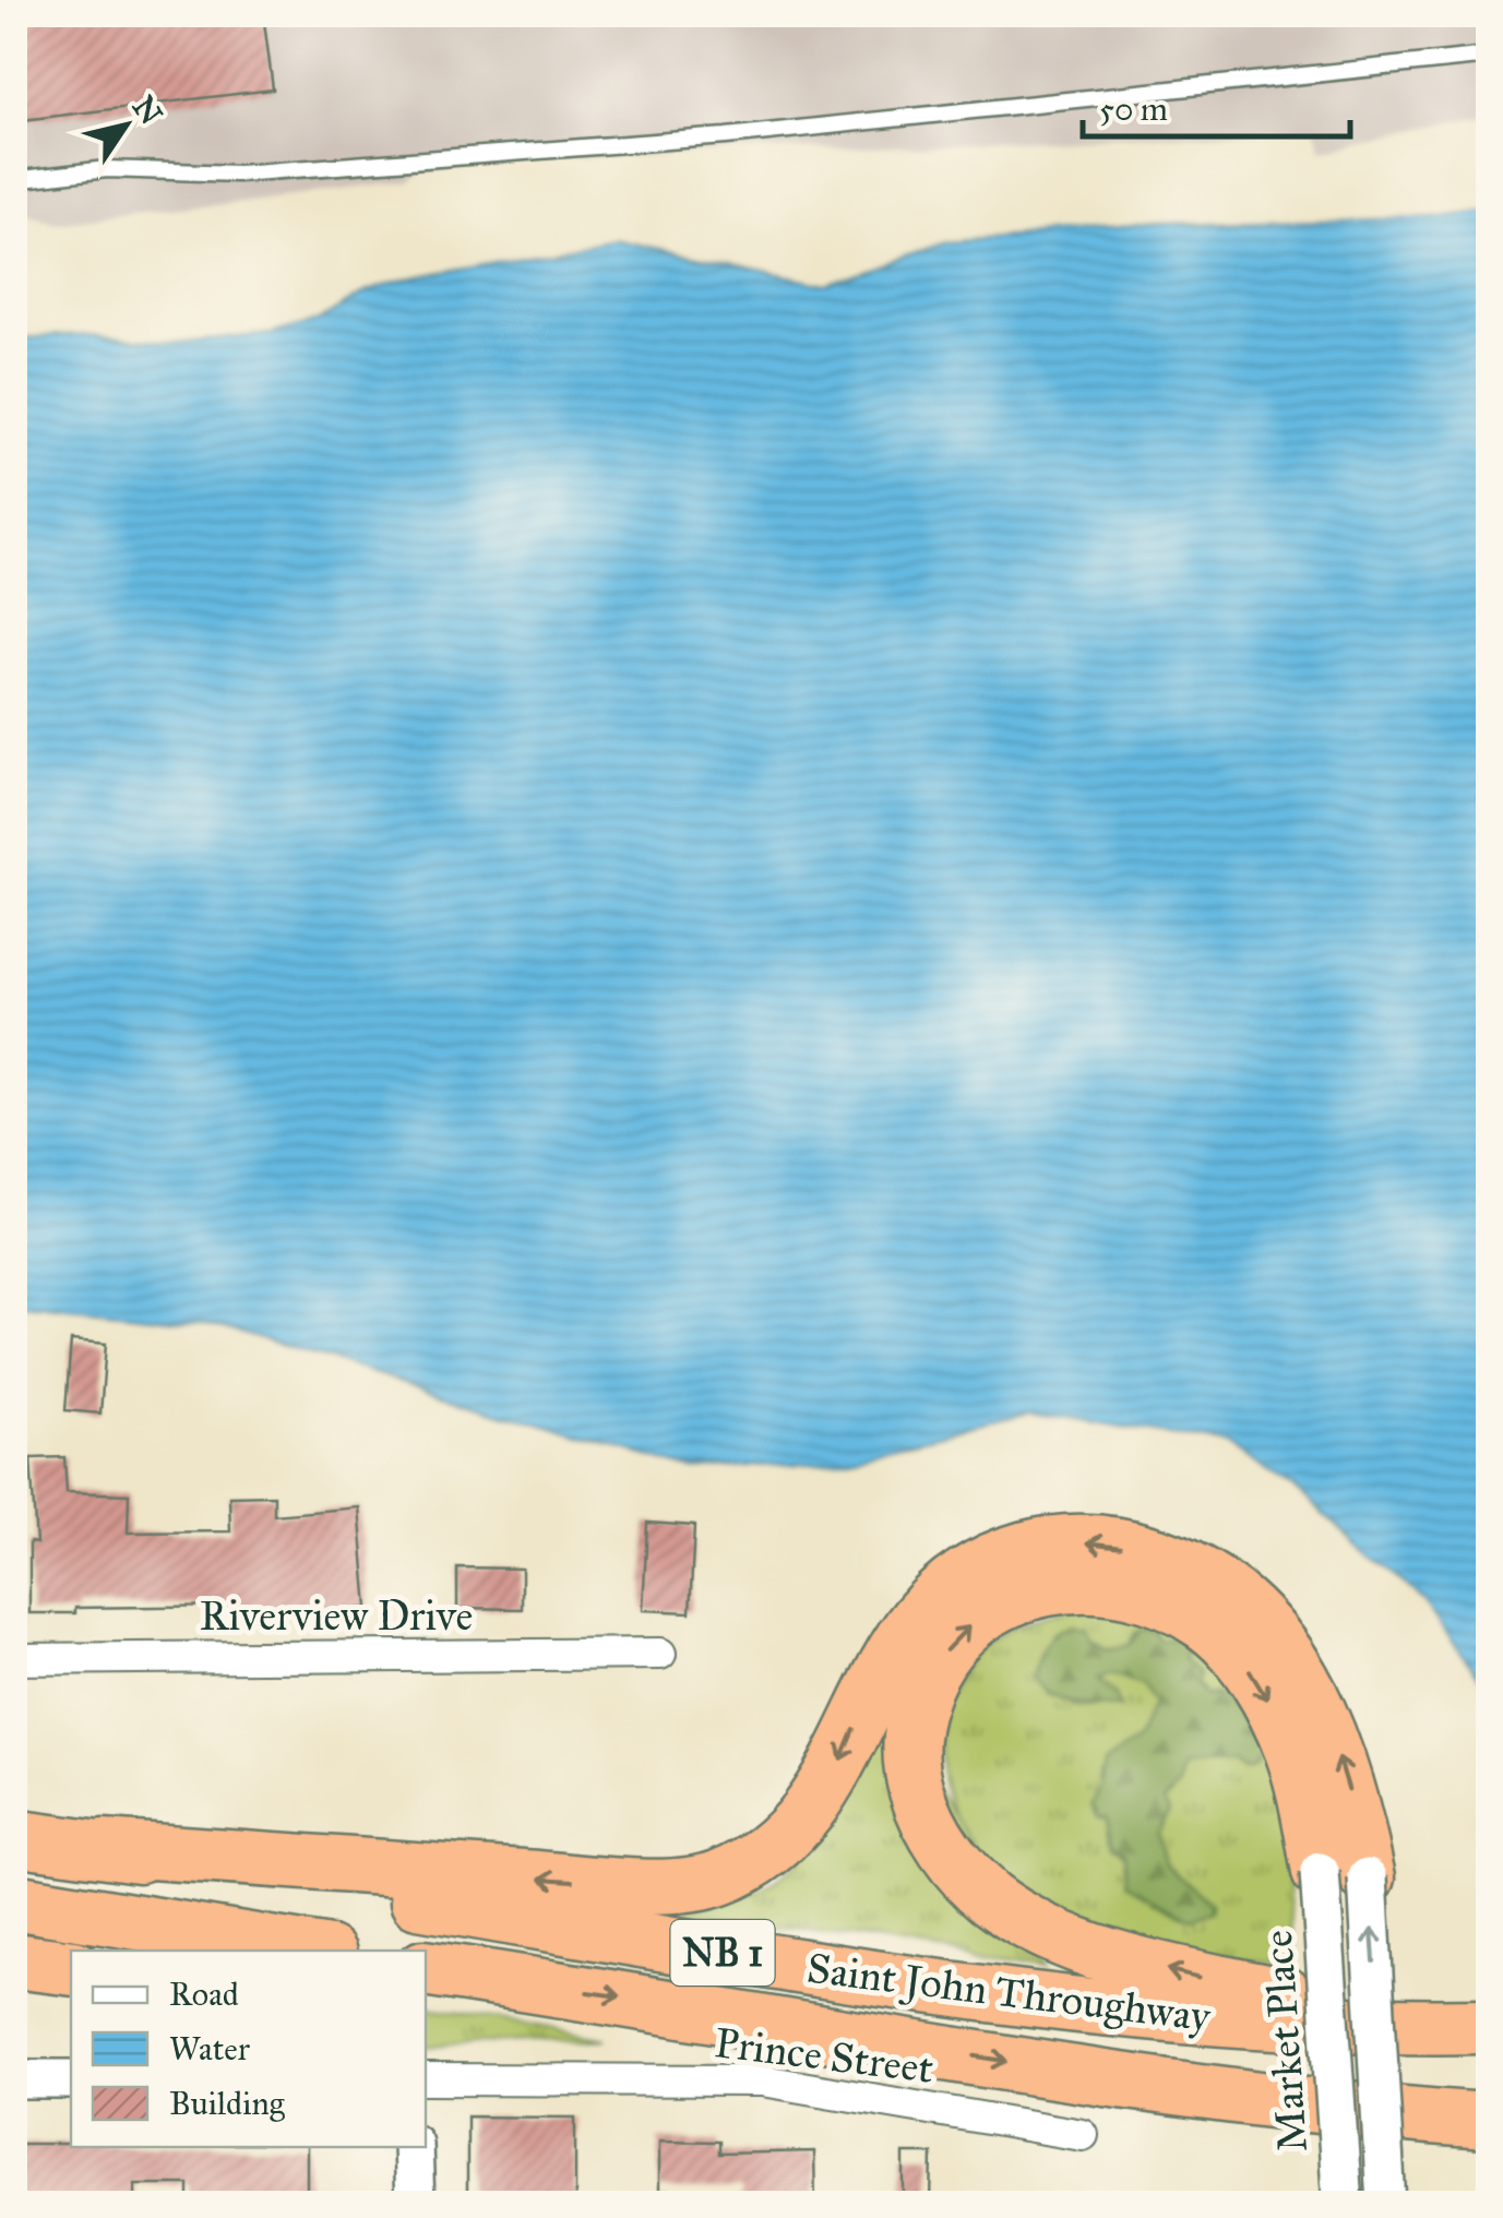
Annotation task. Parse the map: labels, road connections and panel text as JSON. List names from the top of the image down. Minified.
{"streets":{"highway":["NB 1","Saint John Throughway"],"street":["Riverview Drive","Market Place","Prince Street"]},"legend":["Road","Water","Building"],"scale_bar":"50 m","north":"top right"}
